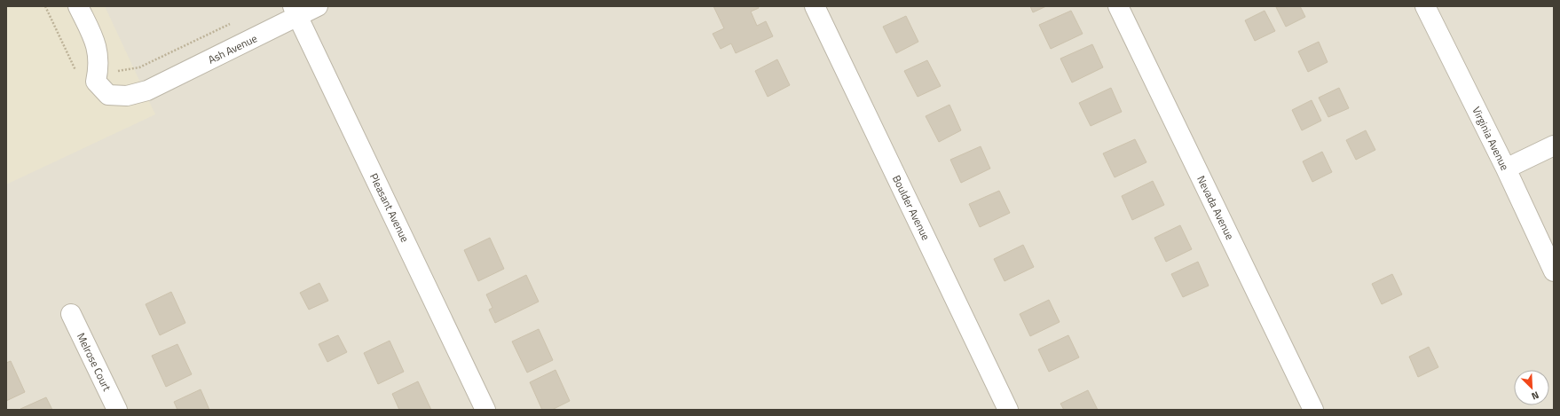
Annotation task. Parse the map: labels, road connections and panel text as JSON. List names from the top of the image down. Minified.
{"streets":{"street":["Ash Avenue","Virginia Avenue","Pleasant Avenue","Boulder Avenue","Nevada Avenue","Melrose Court"]},"crossings":[["Ash Avenue","Pleasant Avenue"]],"north":"bottom right"}
